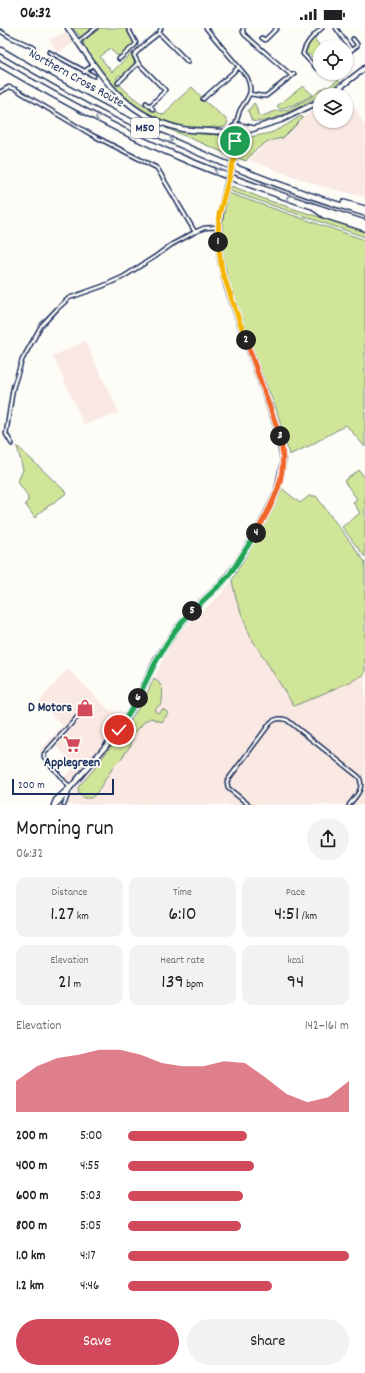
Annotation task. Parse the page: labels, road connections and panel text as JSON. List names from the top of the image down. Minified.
{"streets":{"highway":["Northern Cross Route","M50"]},"places":{"shop":["D Motors"],"supermarket":["Applegreen"]},"scale_bar":"200 m","page":{"status":"06:32","pins":["1","2","3","4","5","6"],"scale":"200 m","heading":["Morning run","06:32"],"stats":[["Distance","1.27 km"],["Time","6:10"],["Pace","4:51 /km"],["Elevation","21 m"],["Heart rate","139 bpm"],["kcal","94"]],"chart":["Elevation","142–161 m"],"list":[{"name":"200 m","note":"5:00"},{"name":"400 m","note":"4:55"},{"name":"600 m","note":"5:03"},{"name":"800 m","note":"5:05"},{"name":"1.0 km","note":"4:17"},{"name":"1.2 km","note":"4:46"}],"buttons":["Save","Share"]}}
